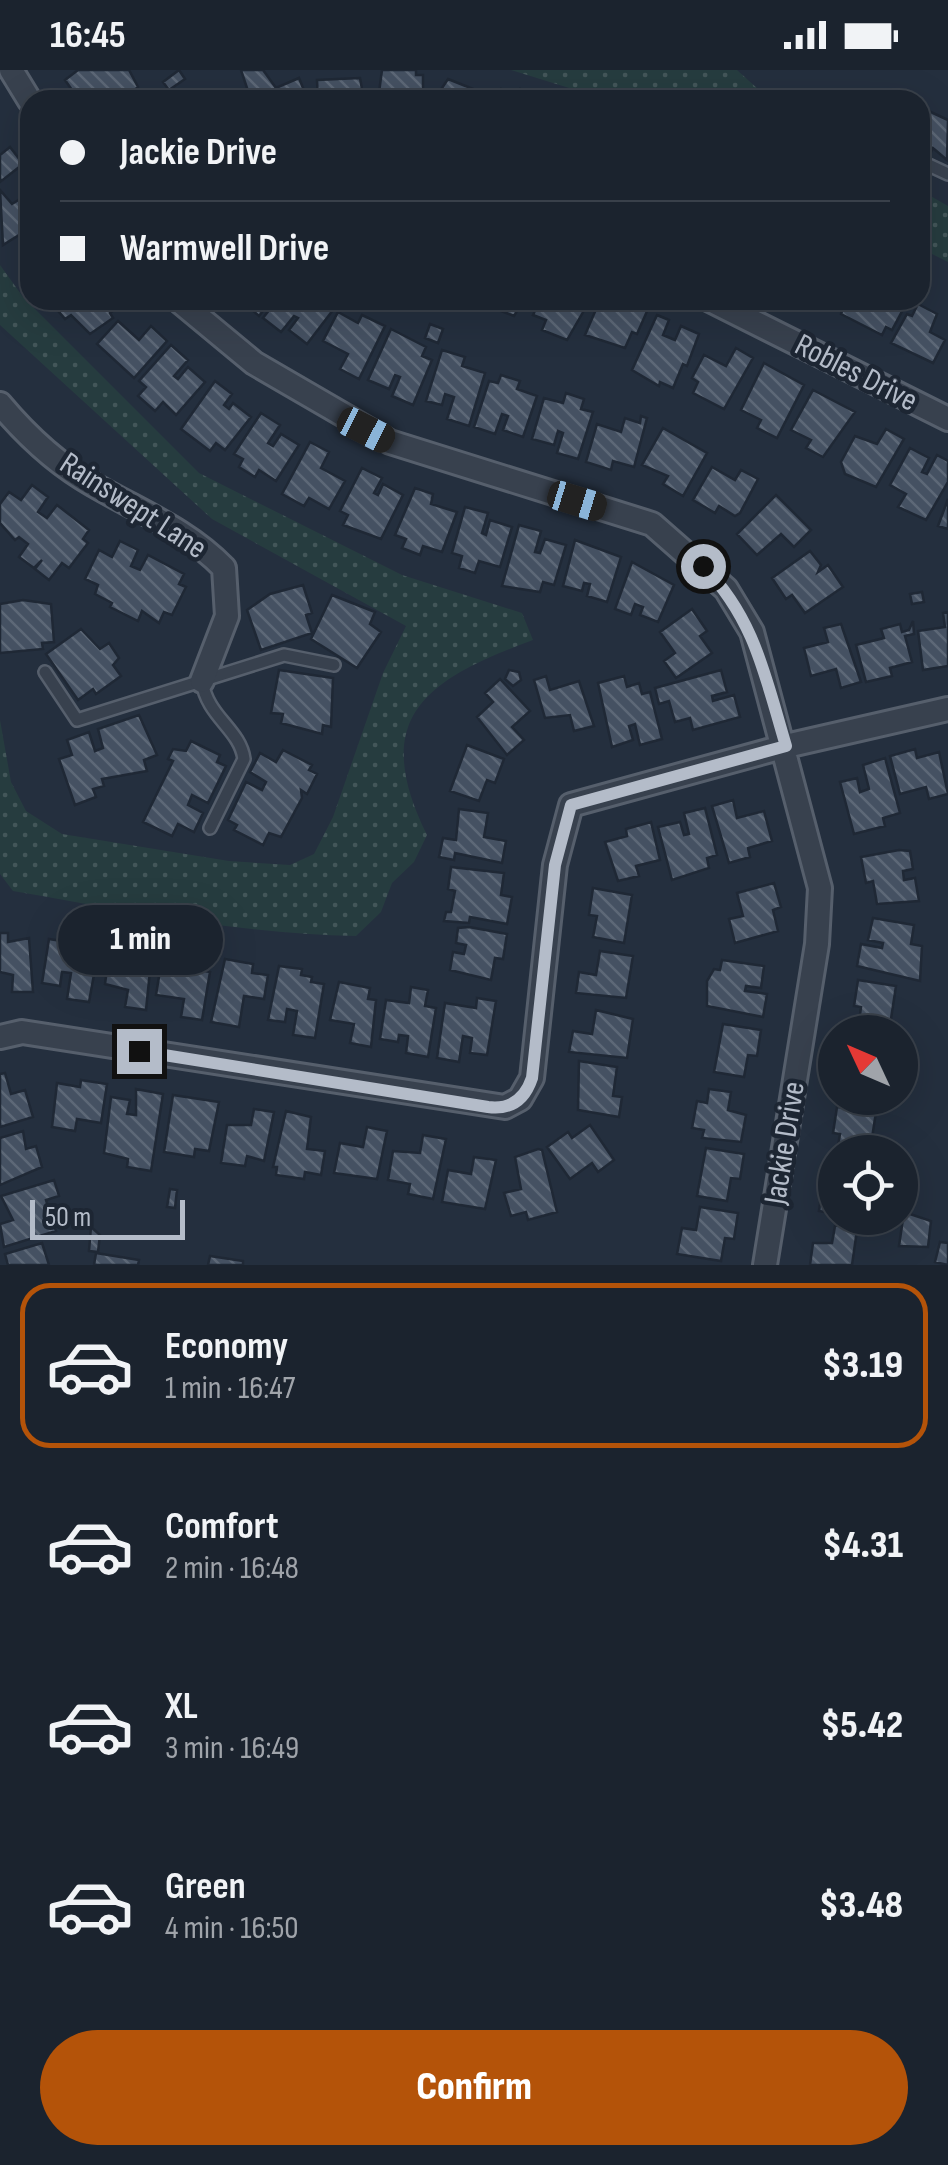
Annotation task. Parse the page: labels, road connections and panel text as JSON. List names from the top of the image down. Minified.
{"streets":{"street":["Robles Drive","Rainswept Lane","Jackie Drive"]},"scale_bar":"50 m","north":"top left","page":{"status":"16:45","banner":["Jackie Drive","Warmwell Drive"],"bubble":"1 min","scale":"50 m","list":[{"name":"Economy","note":"1 min · 16:47","value":"$3.19"},{"name":"Comfort","note":"2 min · 16:48","value":"$4.31"},{"name":"XL","note":"3 min · 16:49","value":"$5.42"},{"name":"Green","note":"4 min · 16:50","value":"$3.48"}],"buttons":"Confirm"}}
